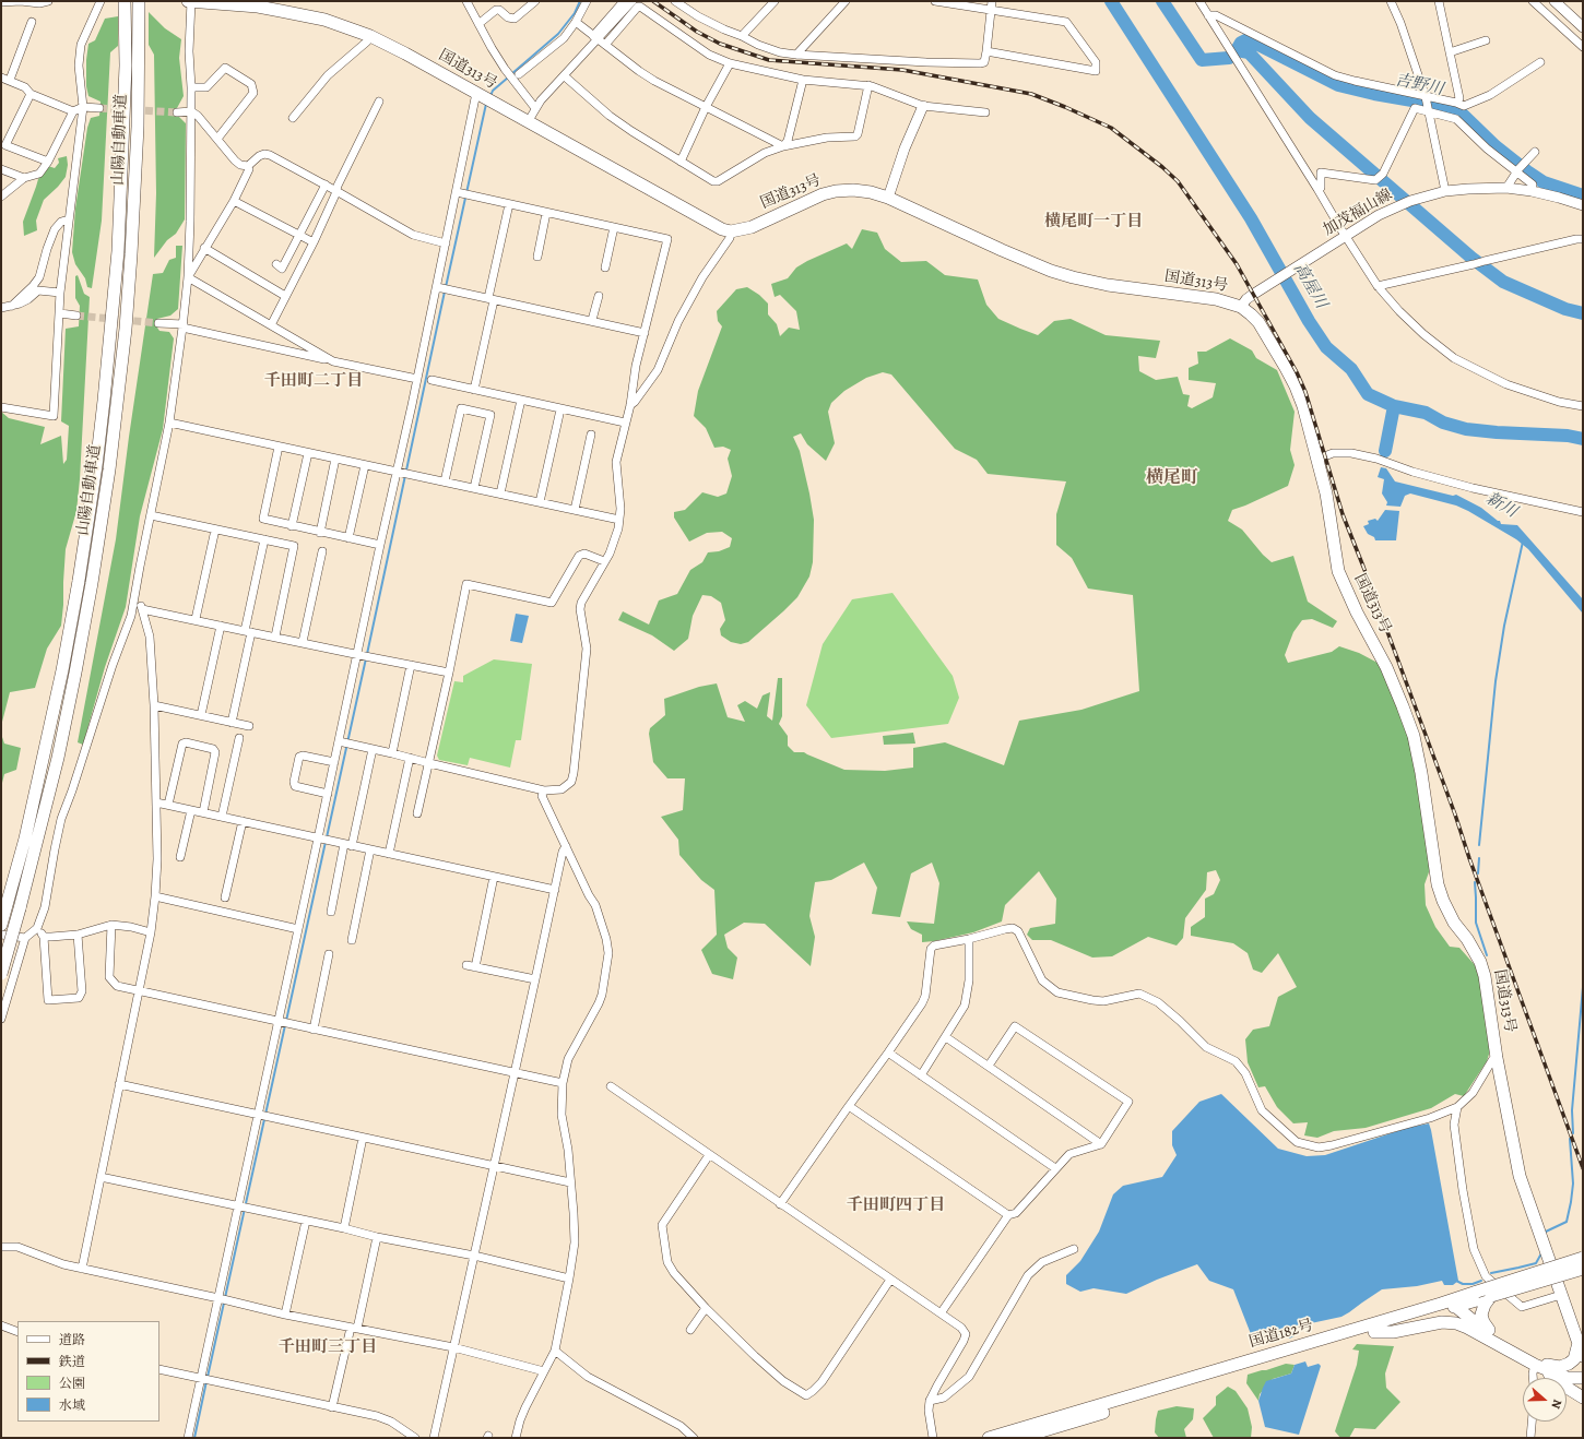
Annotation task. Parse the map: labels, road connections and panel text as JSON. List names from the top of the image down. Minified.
{"streets":{"highway":["国道313号","山陽自動車道","国道182号"],"main road":["加茂福山線"]},"crossings":[["国道313号","加茂福山線"]],"districts":["横尾町一丁目","千田町二丁目","横尾町","千田町四丁目","千田町三丁目"],"water":["吉野川","高屋川","新川"],"legend":["道路","鉄道","公園","水域"],"north":"right"}
